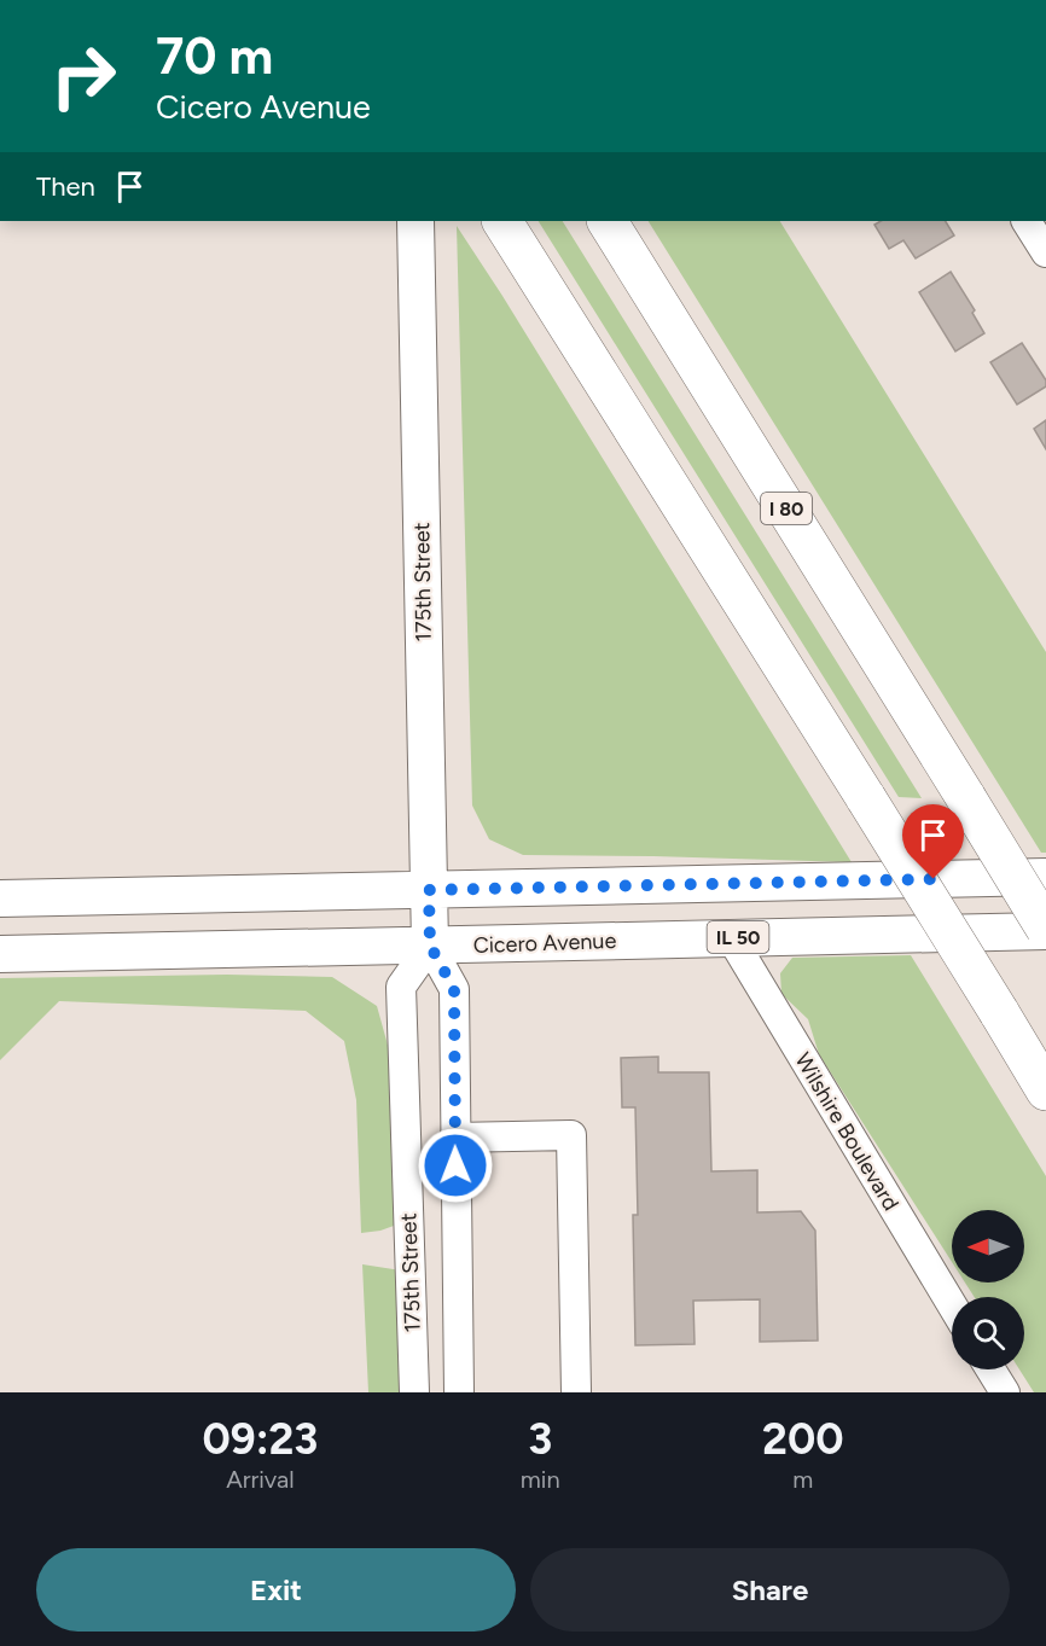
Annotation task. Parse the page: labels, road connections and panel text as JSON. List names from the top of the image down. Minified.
{"streets":{"highway":["I 80"],"main road":["175th Street","IL 50","Cicero Avenue"],"street":["Wilshire Boulevard"]},"crossings":[["I 80","Cicero Avenue"],["175th Street","Cicero Avenue"],["Cicero Avenue","Wilshire Boulevard"]],"north":"left","page":{"turn":["70 m","Cicero Avenue"],"then":"Then","eta":["09:23","Arrival","3","min","200","m"],"buttons":["Exit","Share"]}}
